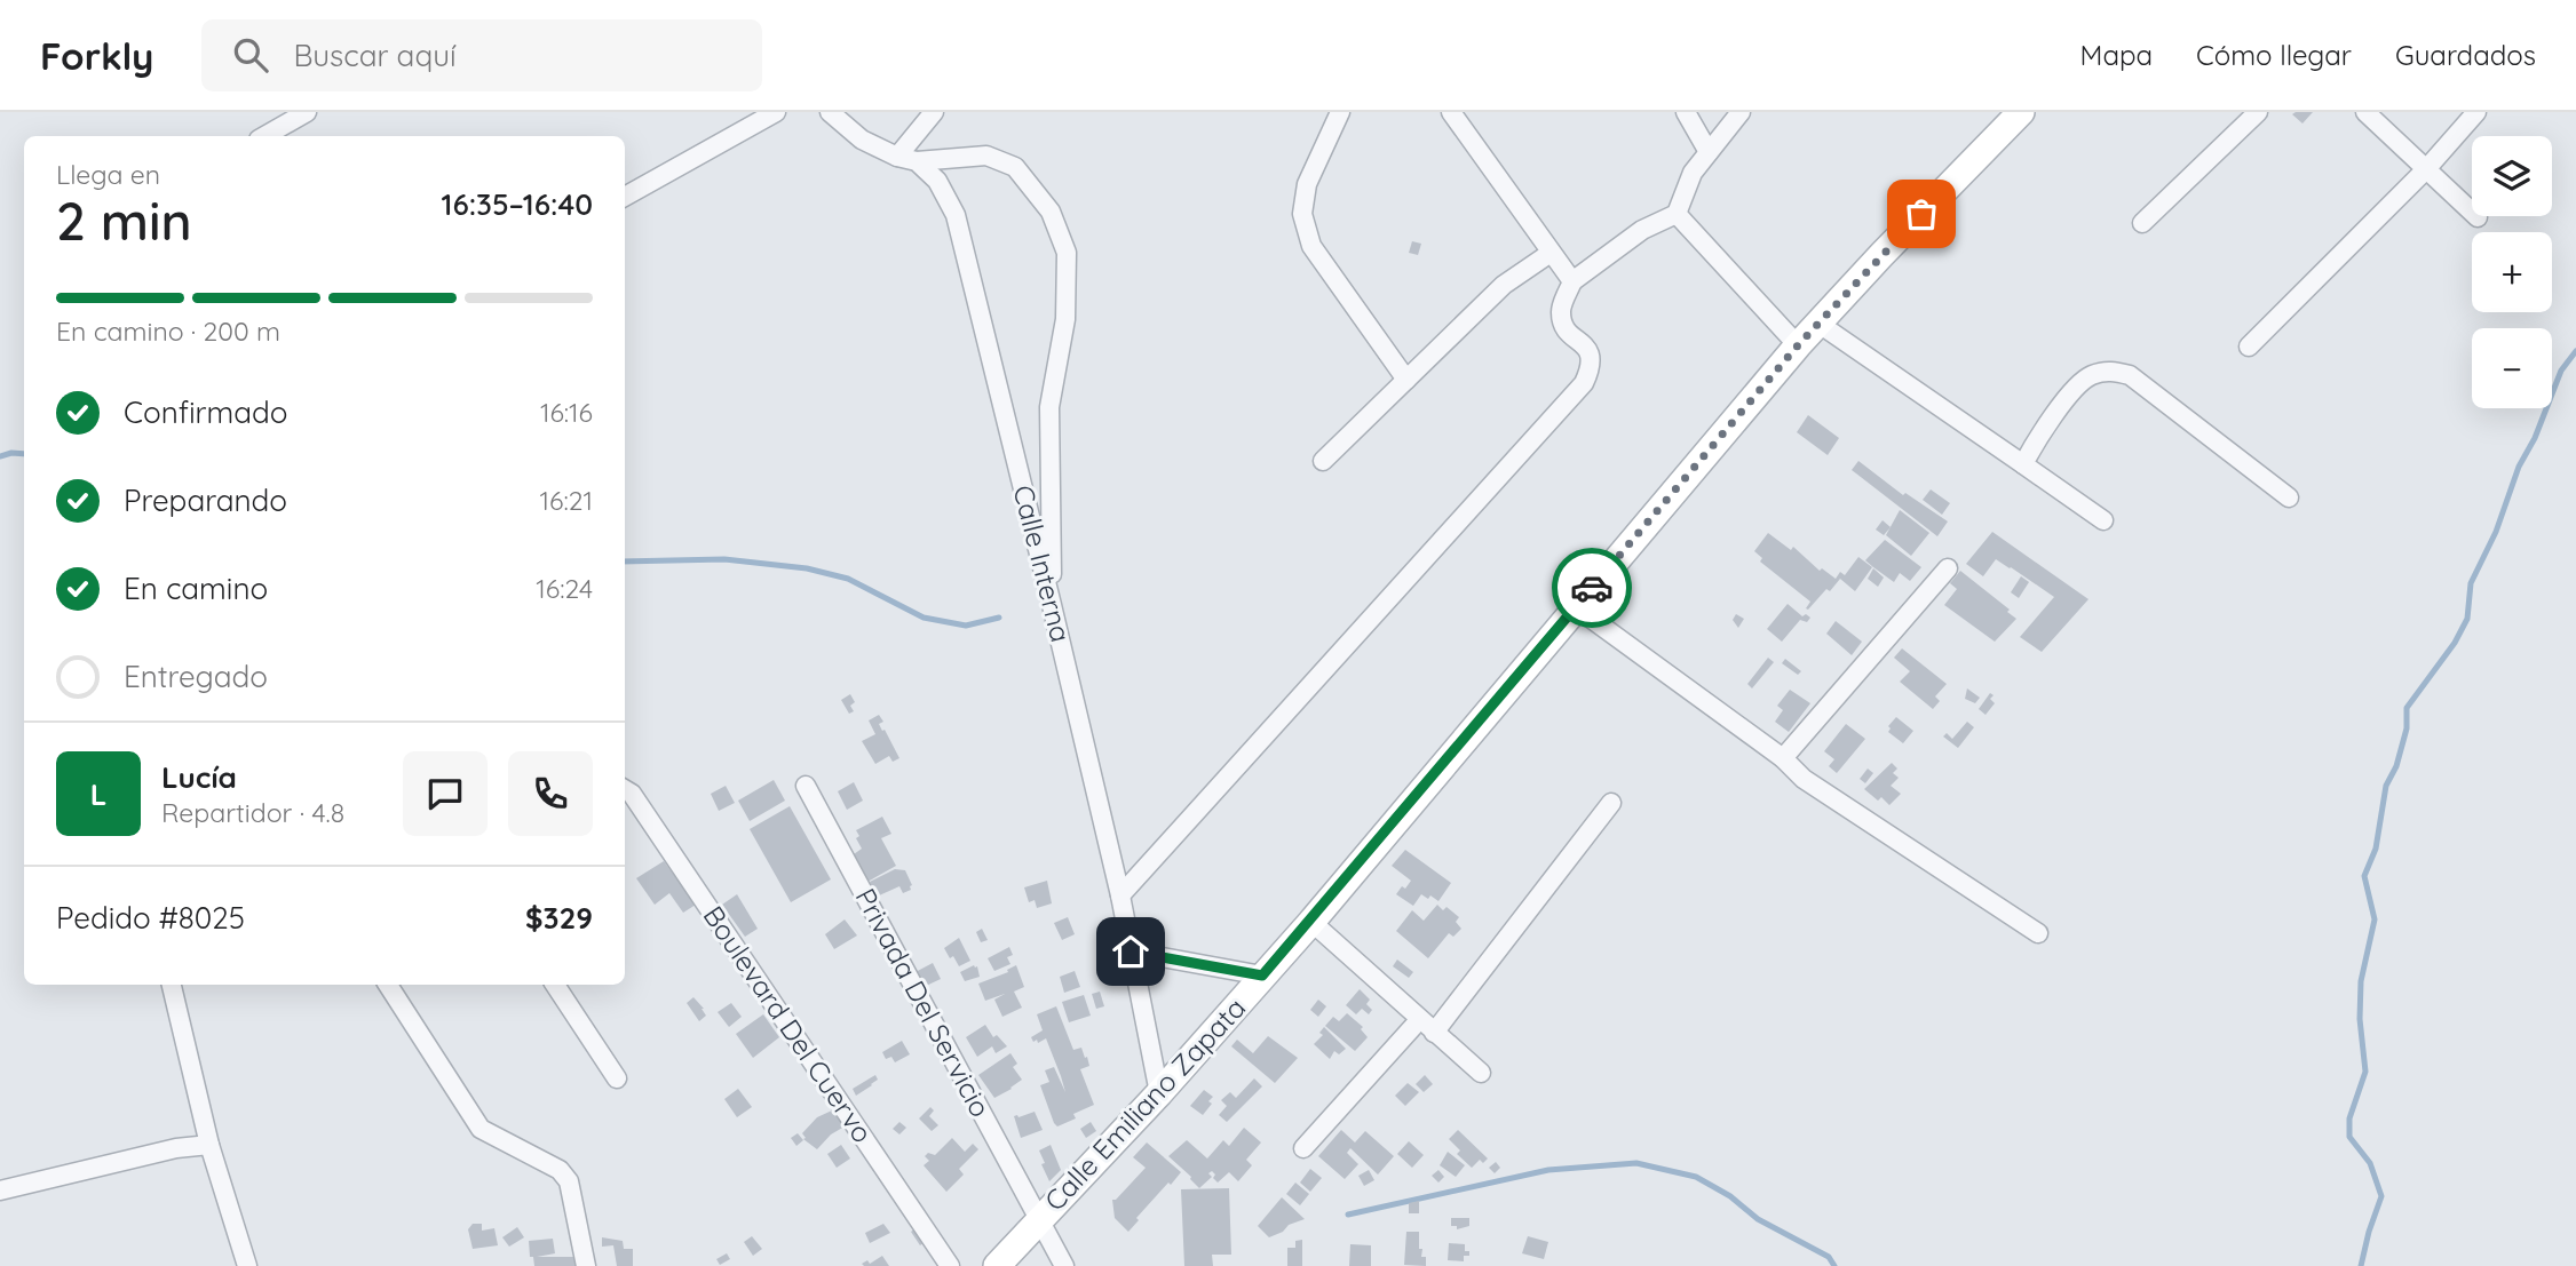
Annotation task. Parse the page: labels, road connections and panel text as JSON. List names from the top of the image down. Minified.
{"streets":{"main road":["Calle Emiliano Zapata"],"street":["Calle Interna","Privada Del Servicio","Boulevard Del Cuervo"]},"crossings":[["Calle Interna","Calle Emiliano Zapata"],["Privada Del Servicio","Calle Emiliano Zapata"]],"page":{"header":"Forkly","search":"Buscar aquí","nav":["Mapa","Cómo llegar","Guardados"],"map_buttons":["+","−"],"heading":["2 min","Llega en","16:35–16:40"],"panel":["Lucía","Repartidor · 4.8","Pedido #8025","$329"],"bar":"En camino · 200 m","list":[["Confirmado","16:16"],["Preparando","16:21"],["En camino","16:24"],"Entregado"],"round":"L"}}
